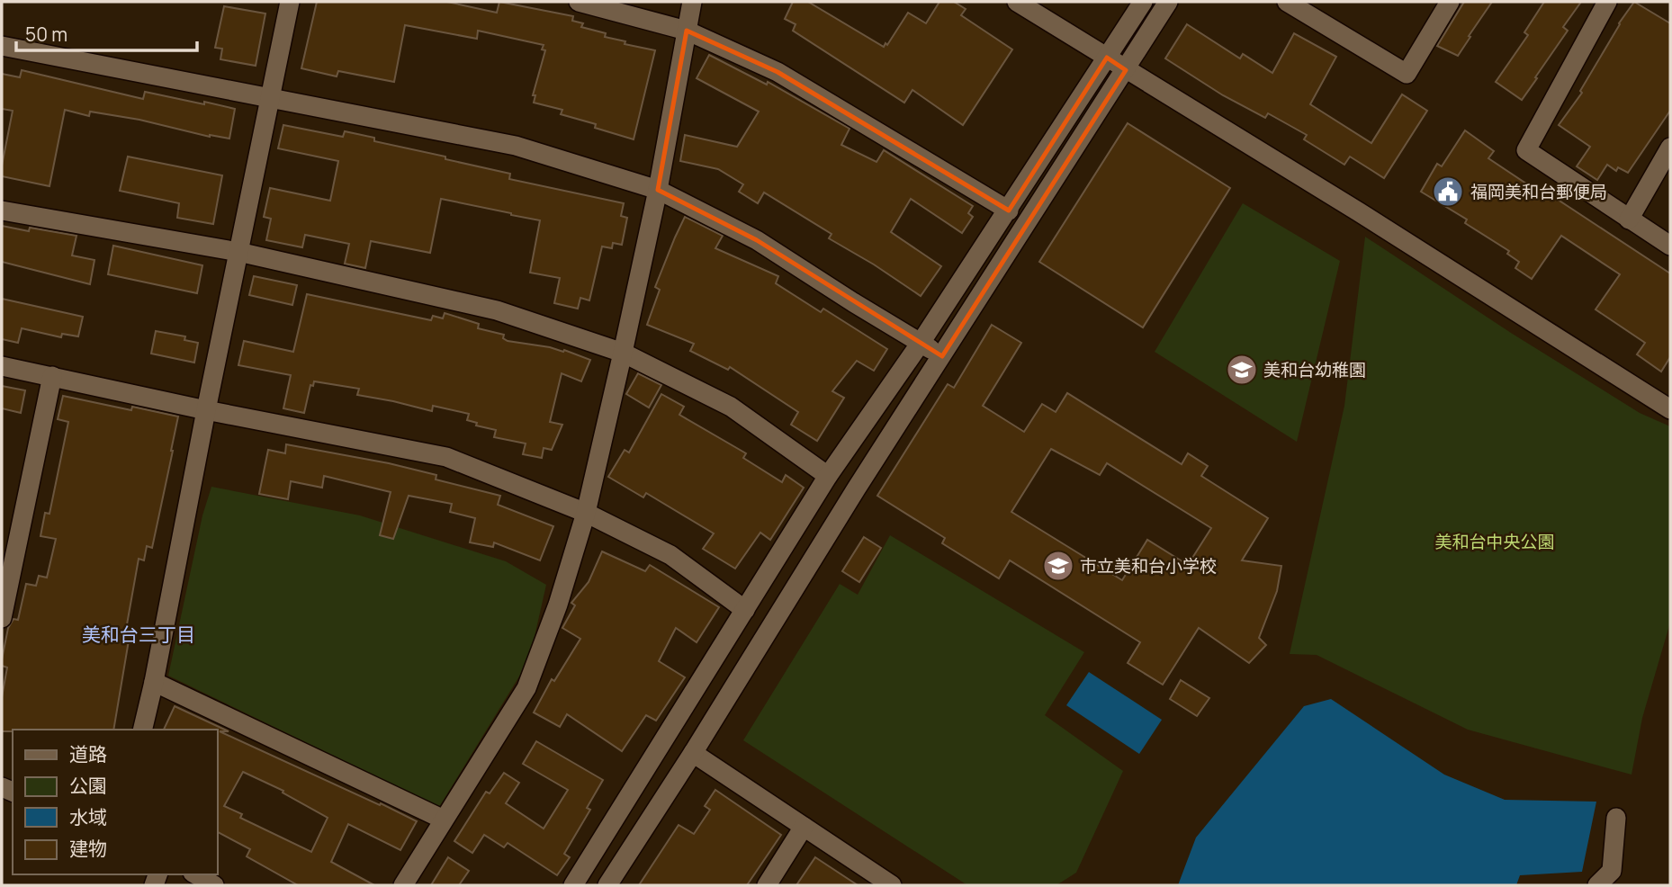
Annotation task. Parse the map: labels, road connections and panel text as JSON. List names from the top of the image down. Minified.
{"districts":["美和台三丁目"],"parks":["美和台中央公園"],"places":{"public building":["福岡美和台郵便局"],"school or university":["美和台幼稚園","市立美和台小学校"]},"legend":["道路","公園","水域","建物"],"scale_bar":"50 m"}
